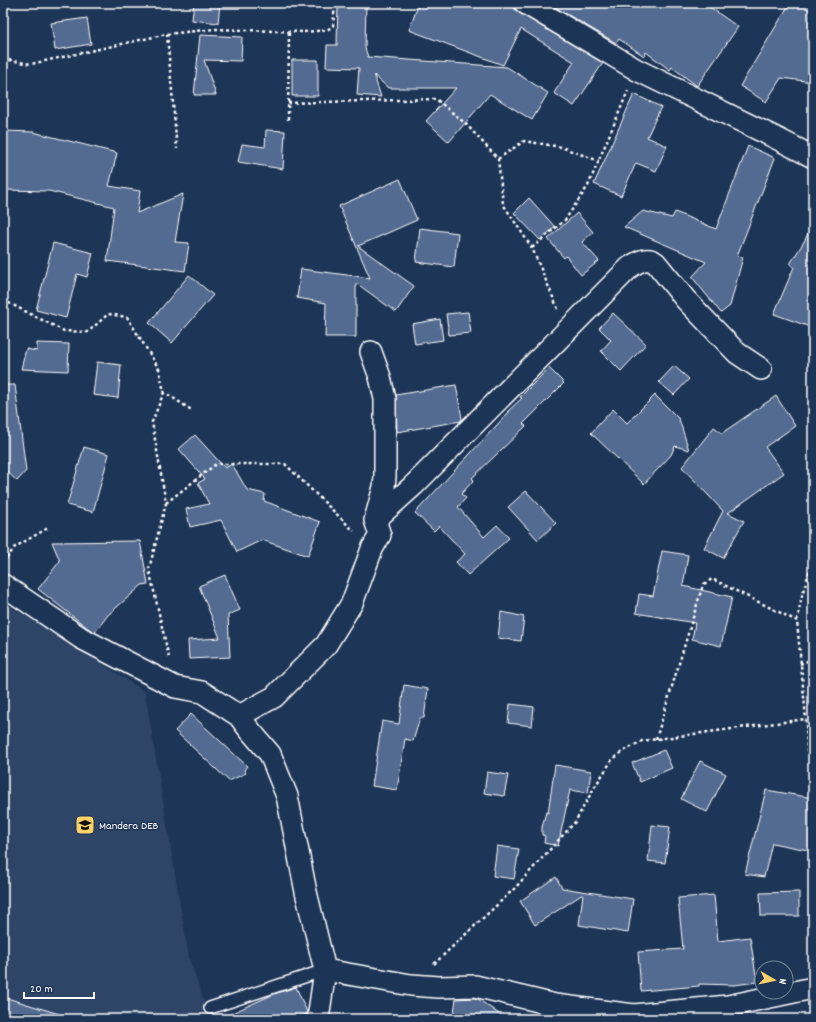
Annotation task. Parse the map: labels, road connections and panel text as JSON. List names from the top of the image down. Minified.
{"places":{"school or university":["Mandera DEB"]},"scale_bar":"20 m","north":"right"}
